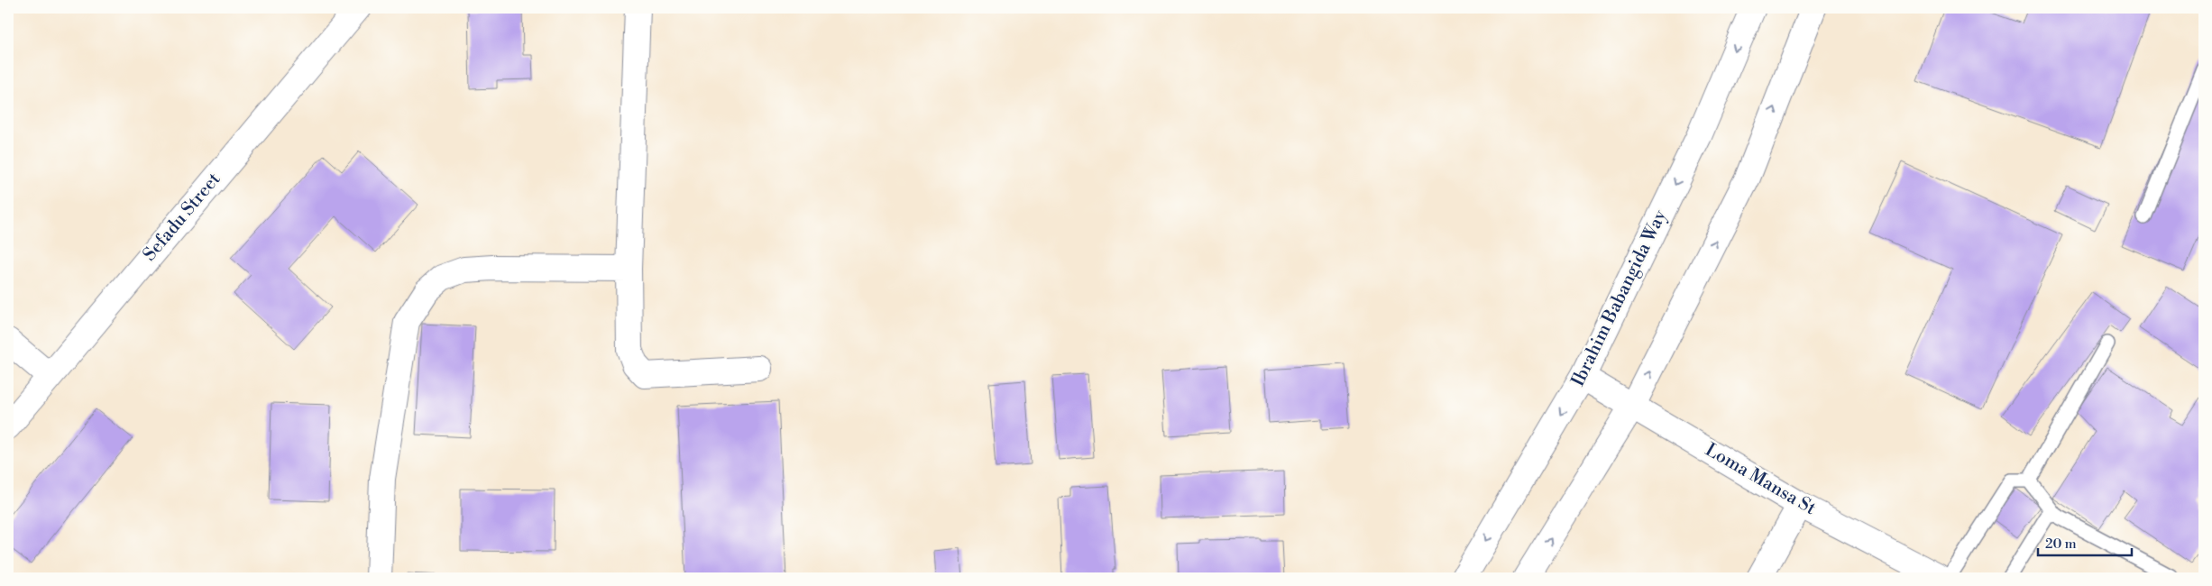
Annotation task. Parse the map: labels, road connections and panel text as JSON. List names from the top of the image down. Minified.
{"streets":{"street":["Sefadu Street","Ibrahim Babangida Way","Loma Mansa St"]},"crossings":[["Ibrahim Babangida Way","Loma Mansa St"]],"scale_bar":"20 m"}
